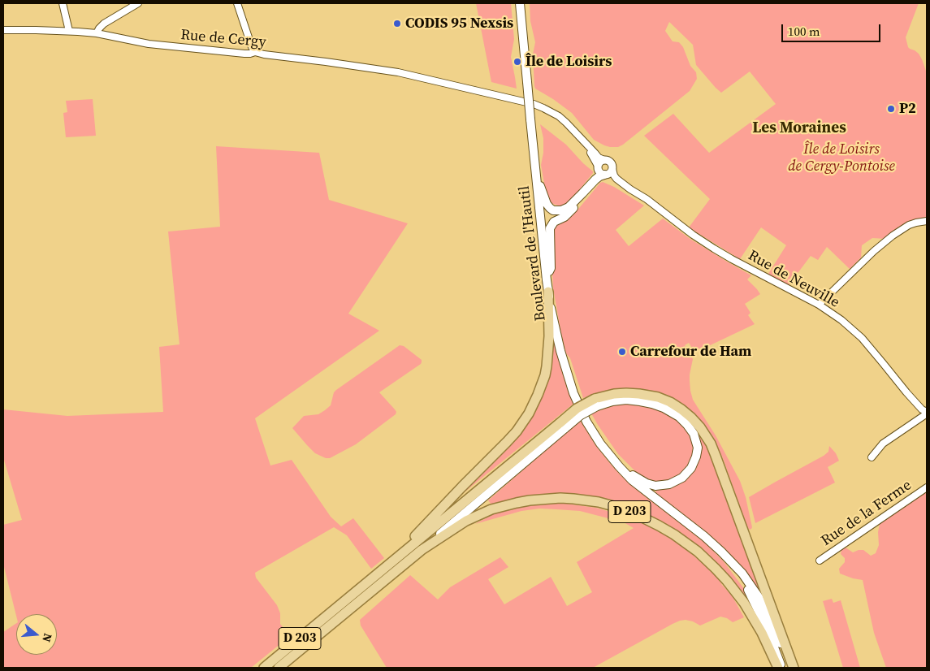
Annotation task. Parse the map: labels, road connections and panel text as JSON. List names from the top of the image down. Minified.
{"streets":{"main road":["Boulevard de l'Hautil","D 203"],"street":["Rue de Cergy","Rue de Neuville","Rue de la Ferme"]},"crossings":[["Boulevard de l'Hautil","D 203"]],"districts":["Les Moraines"],"parks":["Île de Loisirs de Cergy-Pontoise"],"places":["CODIS 95 Nexsis","Île de Loisirs","P2","Carrefour de Ham"],"scale_bar":"100 m","north":"right"}
